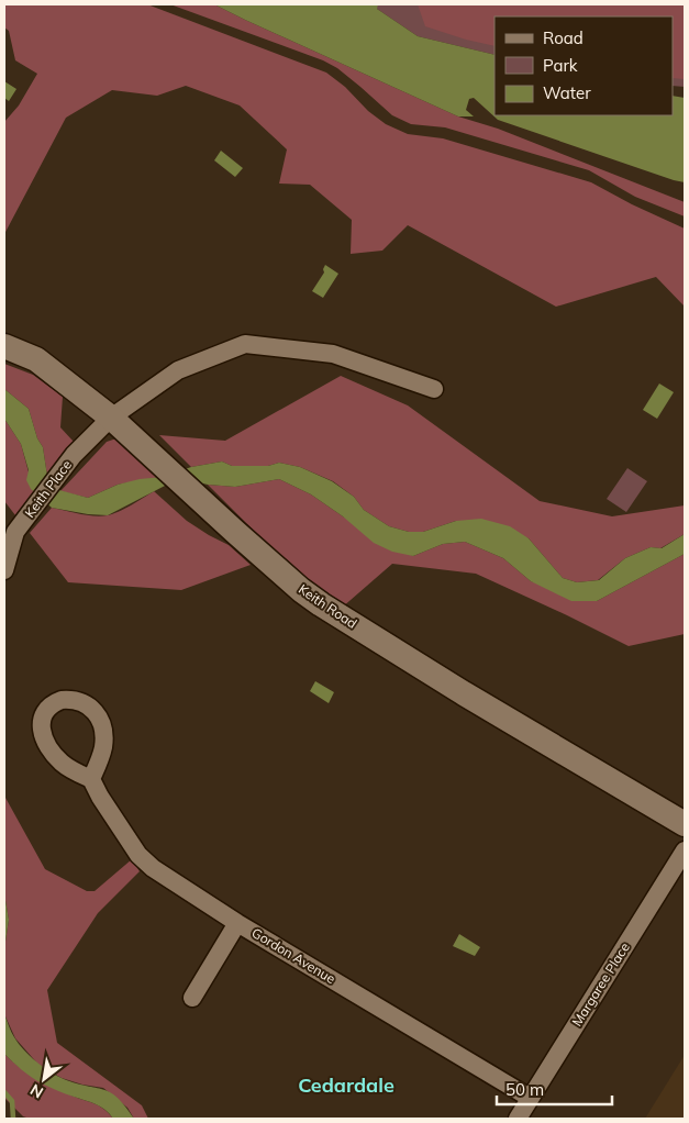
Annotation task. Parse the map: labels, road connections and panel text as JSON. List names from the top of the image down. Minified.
{"streets":{"street":["Keith Place","Keith Road","Gordon Avenue","Margaree Place"]},"crossings":[["Keith Place","Keith Road"],["Gordon Avenue","Margaree Place"]],"districts":["Cedardale"],"legend":["Road","Park","Water"],"scale_bar":"50 m","north":"bottom left"}
